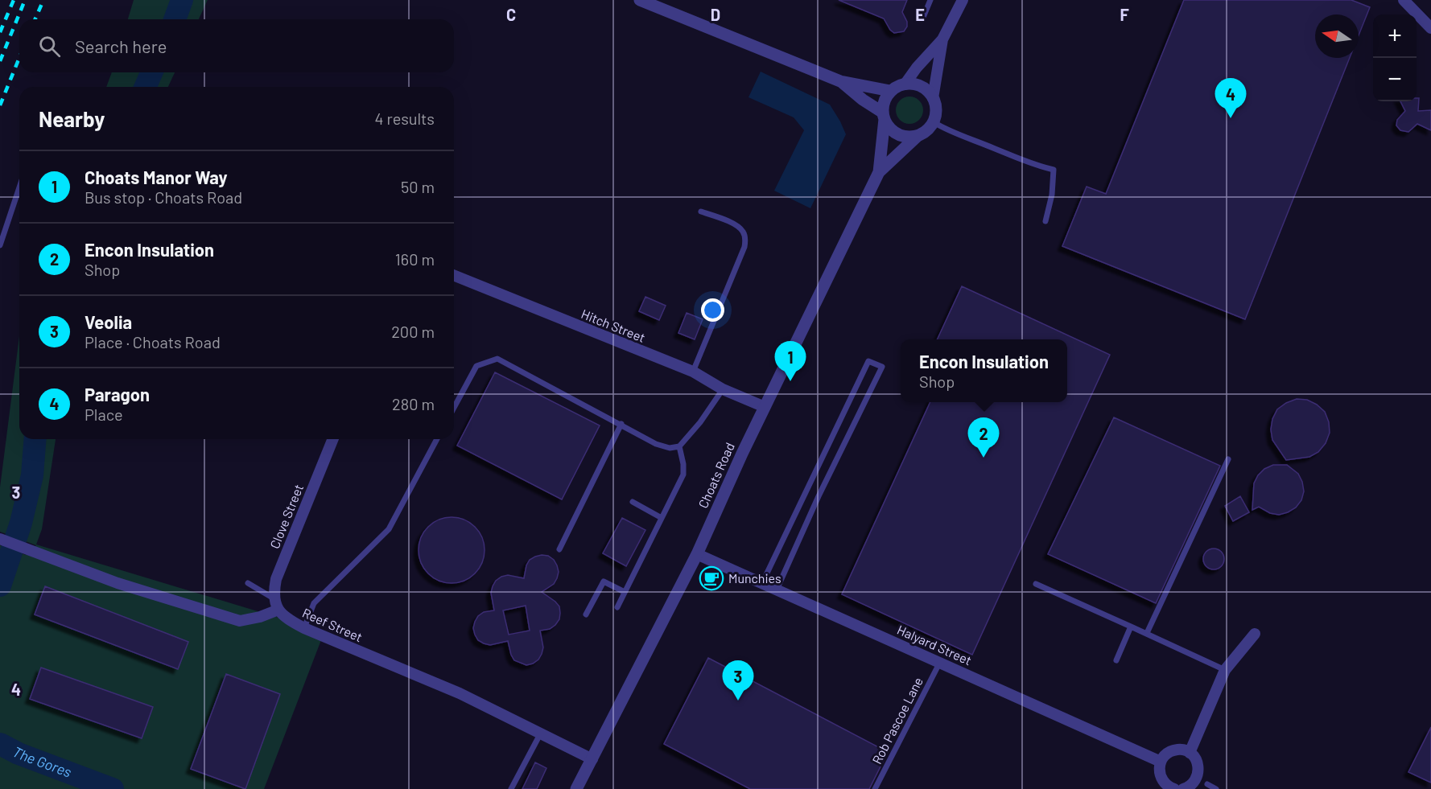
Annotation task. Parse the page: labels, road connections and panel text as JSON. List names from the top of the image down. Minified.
{"streets":{"street":["Hitch Street","Choats Road","Clove Street","Reef Street","Halyard Street"],"lane":["Rob Pascoe Lane"]},"crossings":[["Hitch Street","Choats Road"],["Choats Road","Reef Street"],["Choats Road","Halyard Street"],["Halyard Street","Rob Pascoe Lane"]],"water":["The Gores"],"places":{"cafe":["Munchies"]},"north":"left","page":{"map_buttons":["+","−"],"search":"Search here","pins":["4","1","2","3"],"heading":["Nearby","4 results"],"list":[{"mark":"1","name":"Choats Manor Way","note":"Bus stop · Choats Road","value":"50 m"},{"mark":"2","name":"Encon Insulation","note":"Shop","value":"160 m"},{"mark":"3","name":"Veolia","note":"Place · Choats Road","value":"200 m"},{"mark":"4","name":"Paragon","note":"Place","value":"280 m"}],"popup":["Encon Insulation","Shop"]},"grid":{"columns":["C","D","E","F"],"rows":["3","4"]}}
